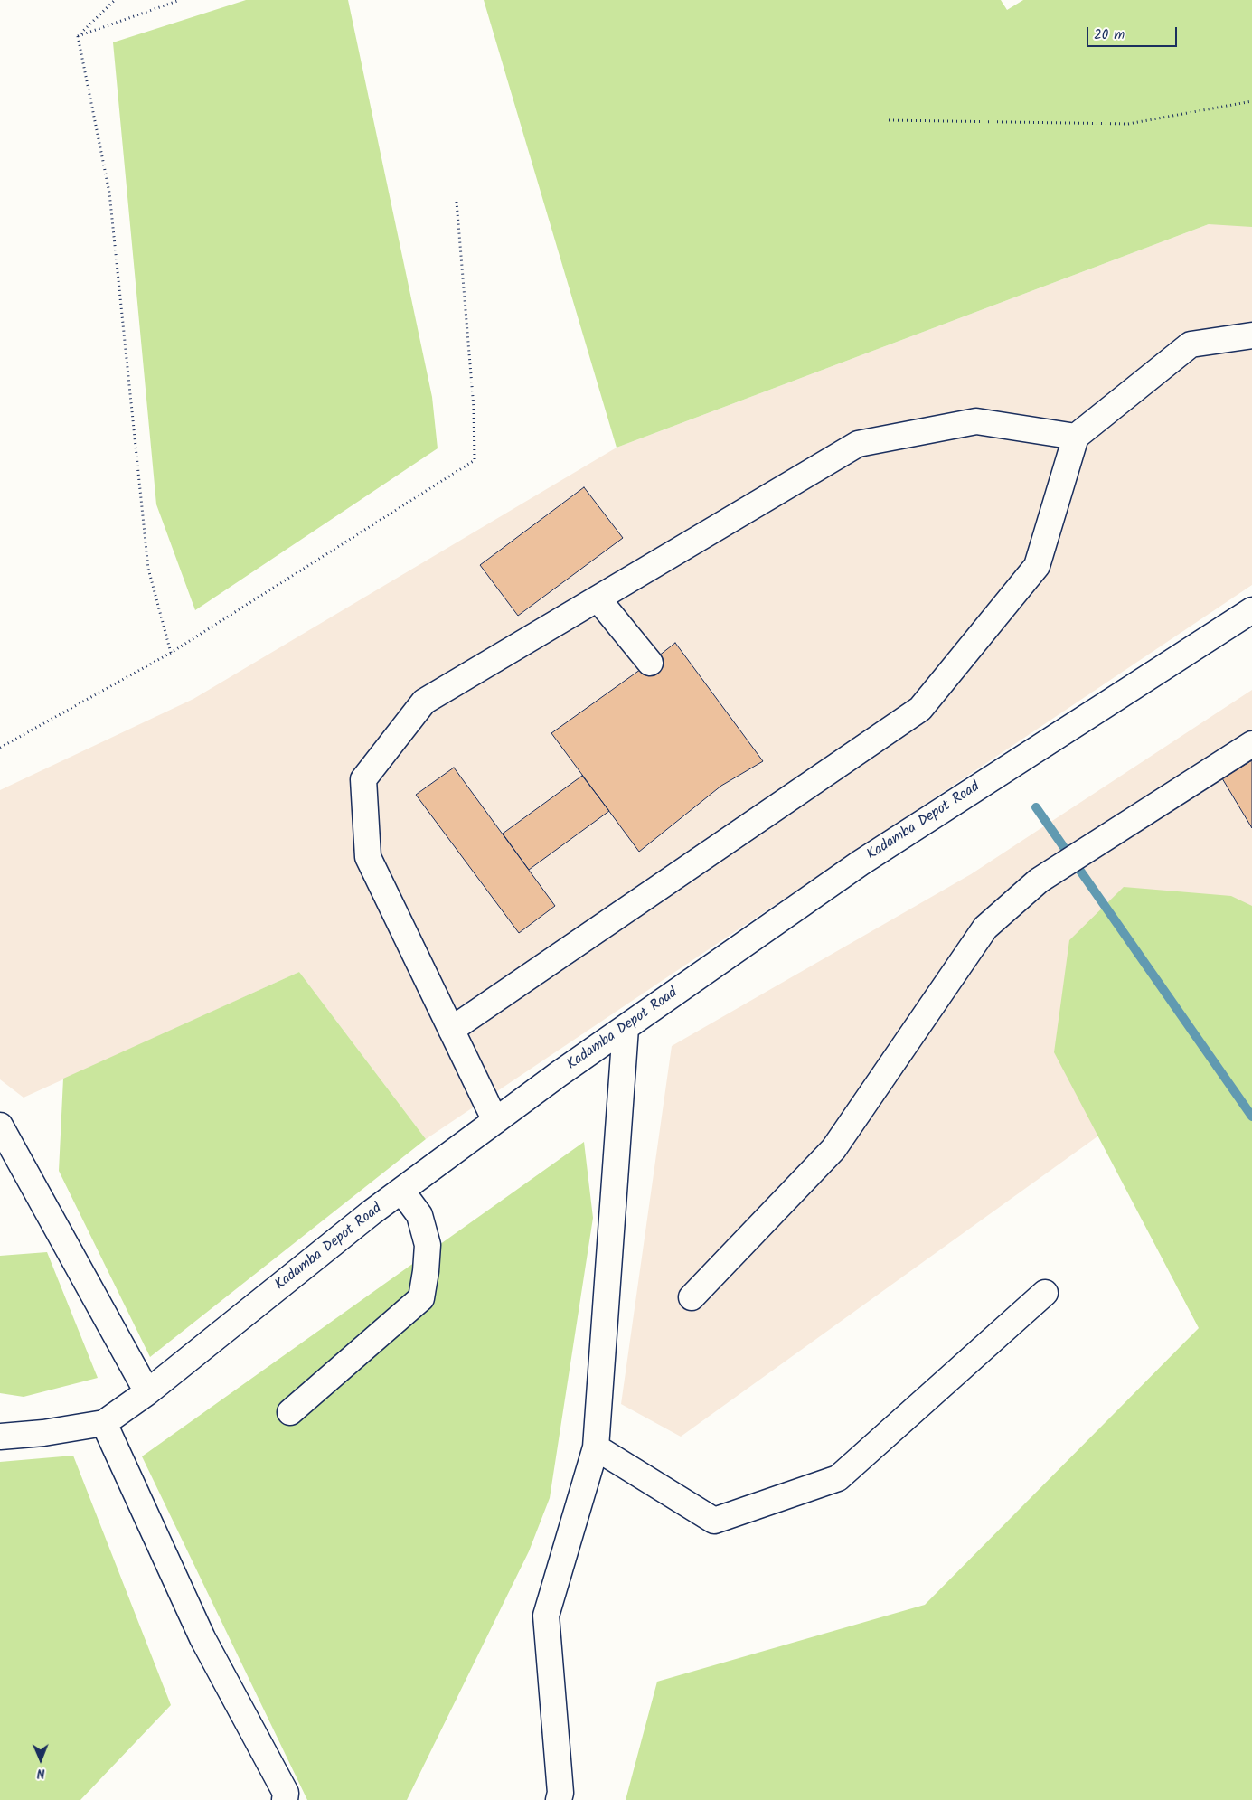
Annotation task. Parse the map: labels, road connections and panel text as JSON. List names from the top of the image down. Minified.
{"streets":{"street":["Kadamba Depot Road"]},"scale_bar":"20 m","north":"bottom"}
